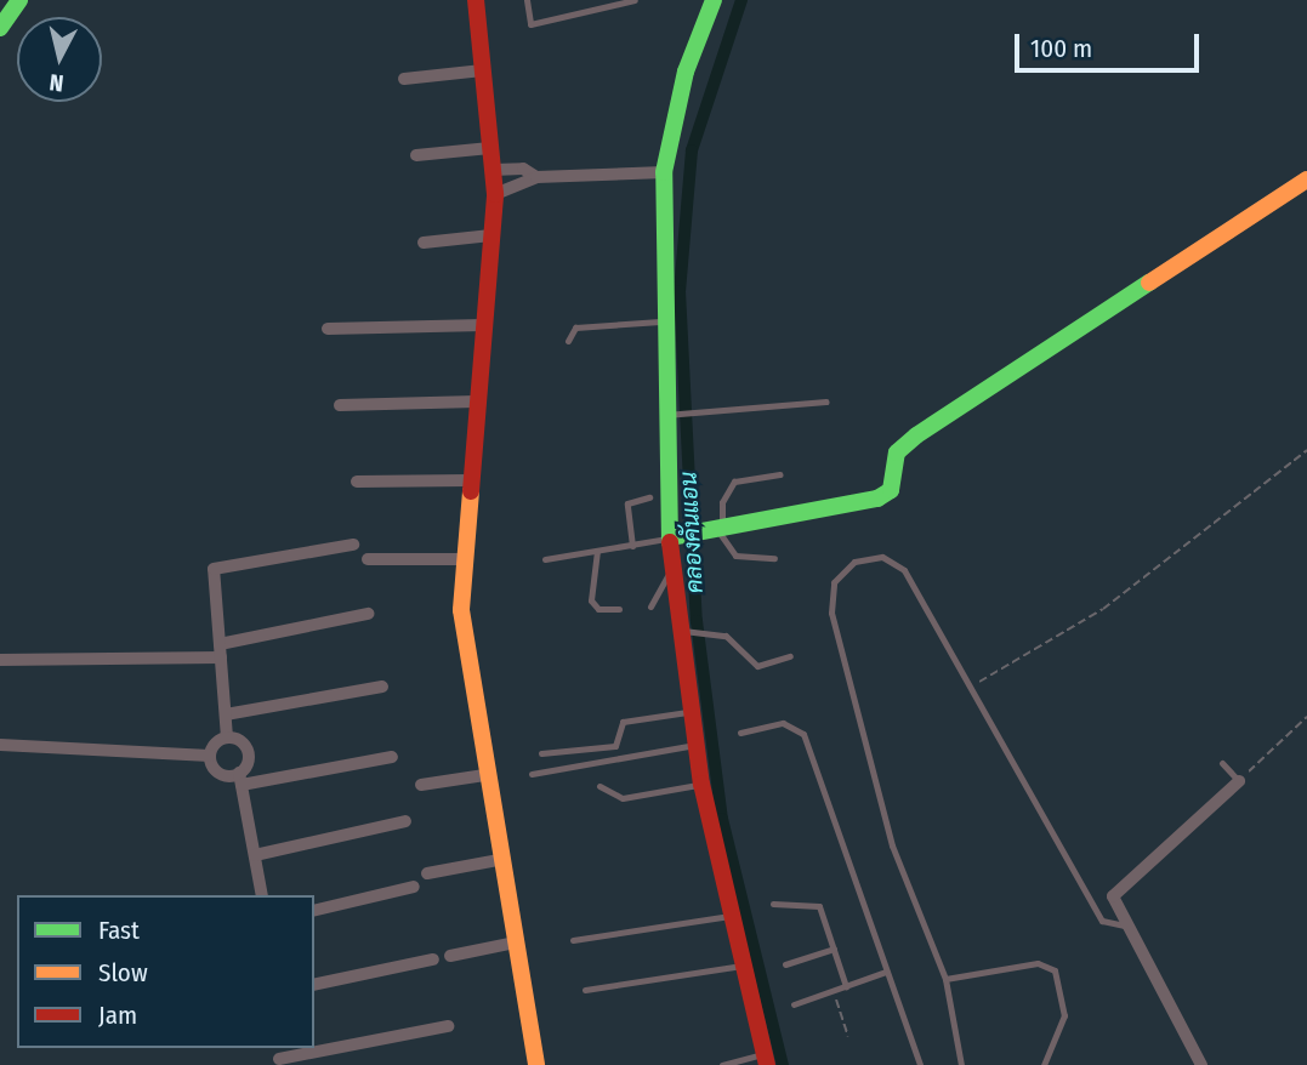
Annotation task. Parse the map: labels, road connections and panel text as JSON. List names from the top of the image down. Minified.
{"water":["คลองคันแอน"],"legend":["Fast","Slow","Jam"],"scale_bar":"100 m","north":"bottom"}
